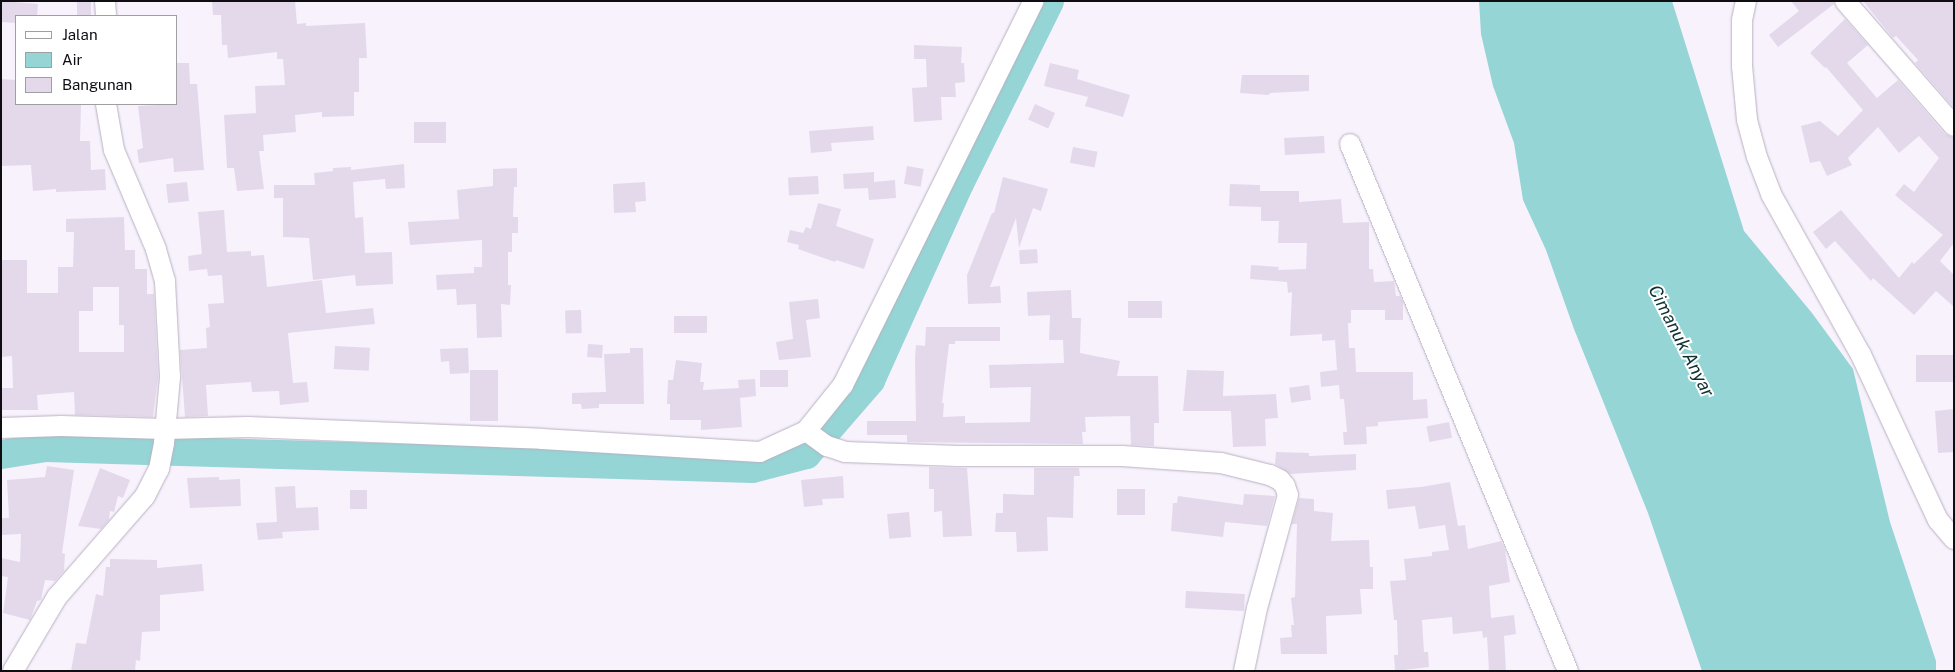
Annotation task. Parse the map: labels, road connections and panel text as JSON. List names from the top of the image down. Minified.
{"water":["Cimanuk Anyar"],"legend":["Jalan","Air","Bangunan"]}
